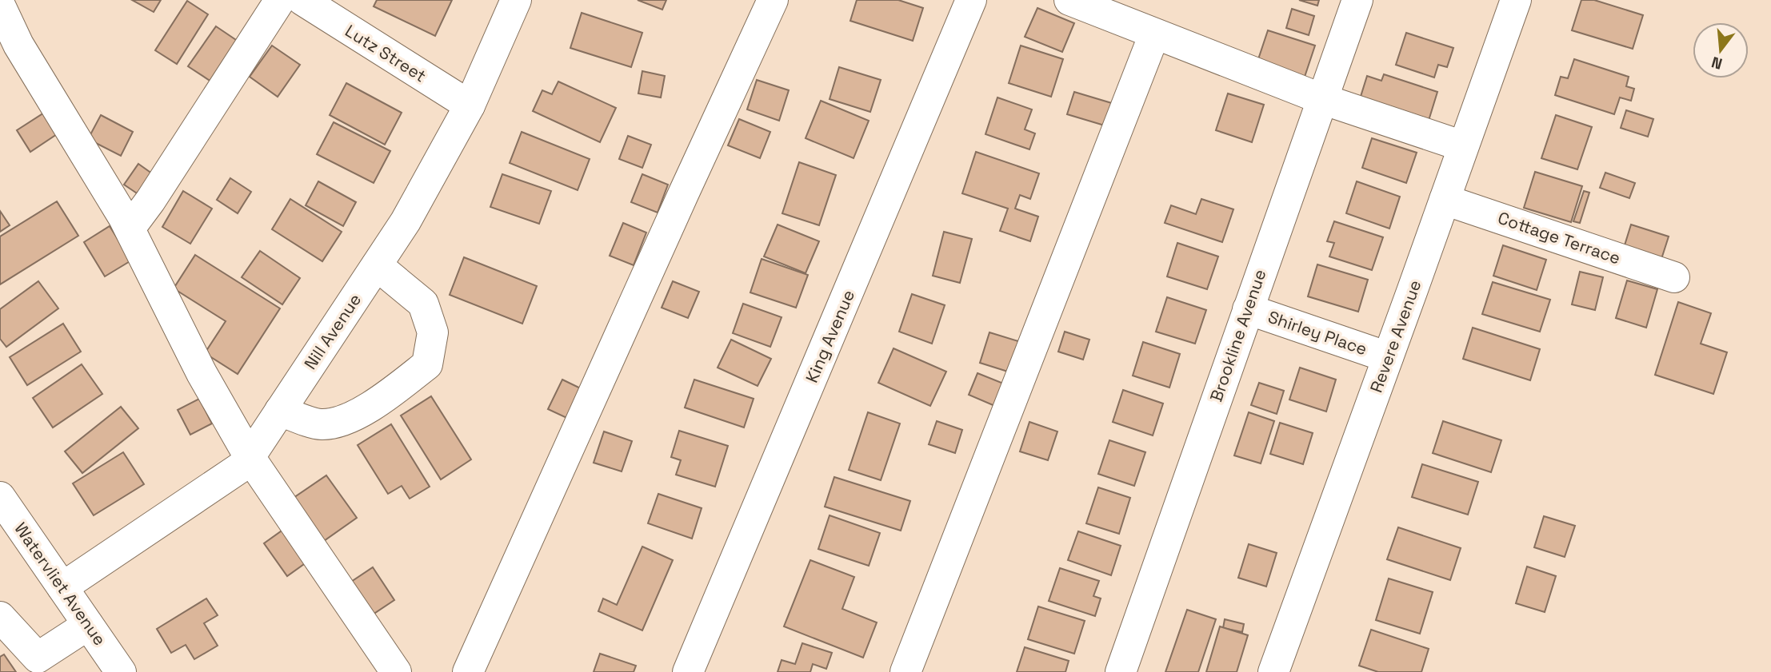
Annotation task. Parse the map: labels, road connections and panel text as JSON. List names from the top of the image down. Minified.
{"streets":{"street":["Lutz Street","Cottage Terrace","Nill Avenue","Shirley Place","Brookline Avenue","King Avenue","Revere Avenue","Watervliet Avenue"]},"crossings":[["Lutz Street","Nill Avenue"],["Cottage Terrace","Revere Avenue"],["Nill Avenue","Watervliet Avenue"],["Shirley Place","Brookline Avenue"],["Shirley Place","Revere Avenue"]],"north":"bottom"}
